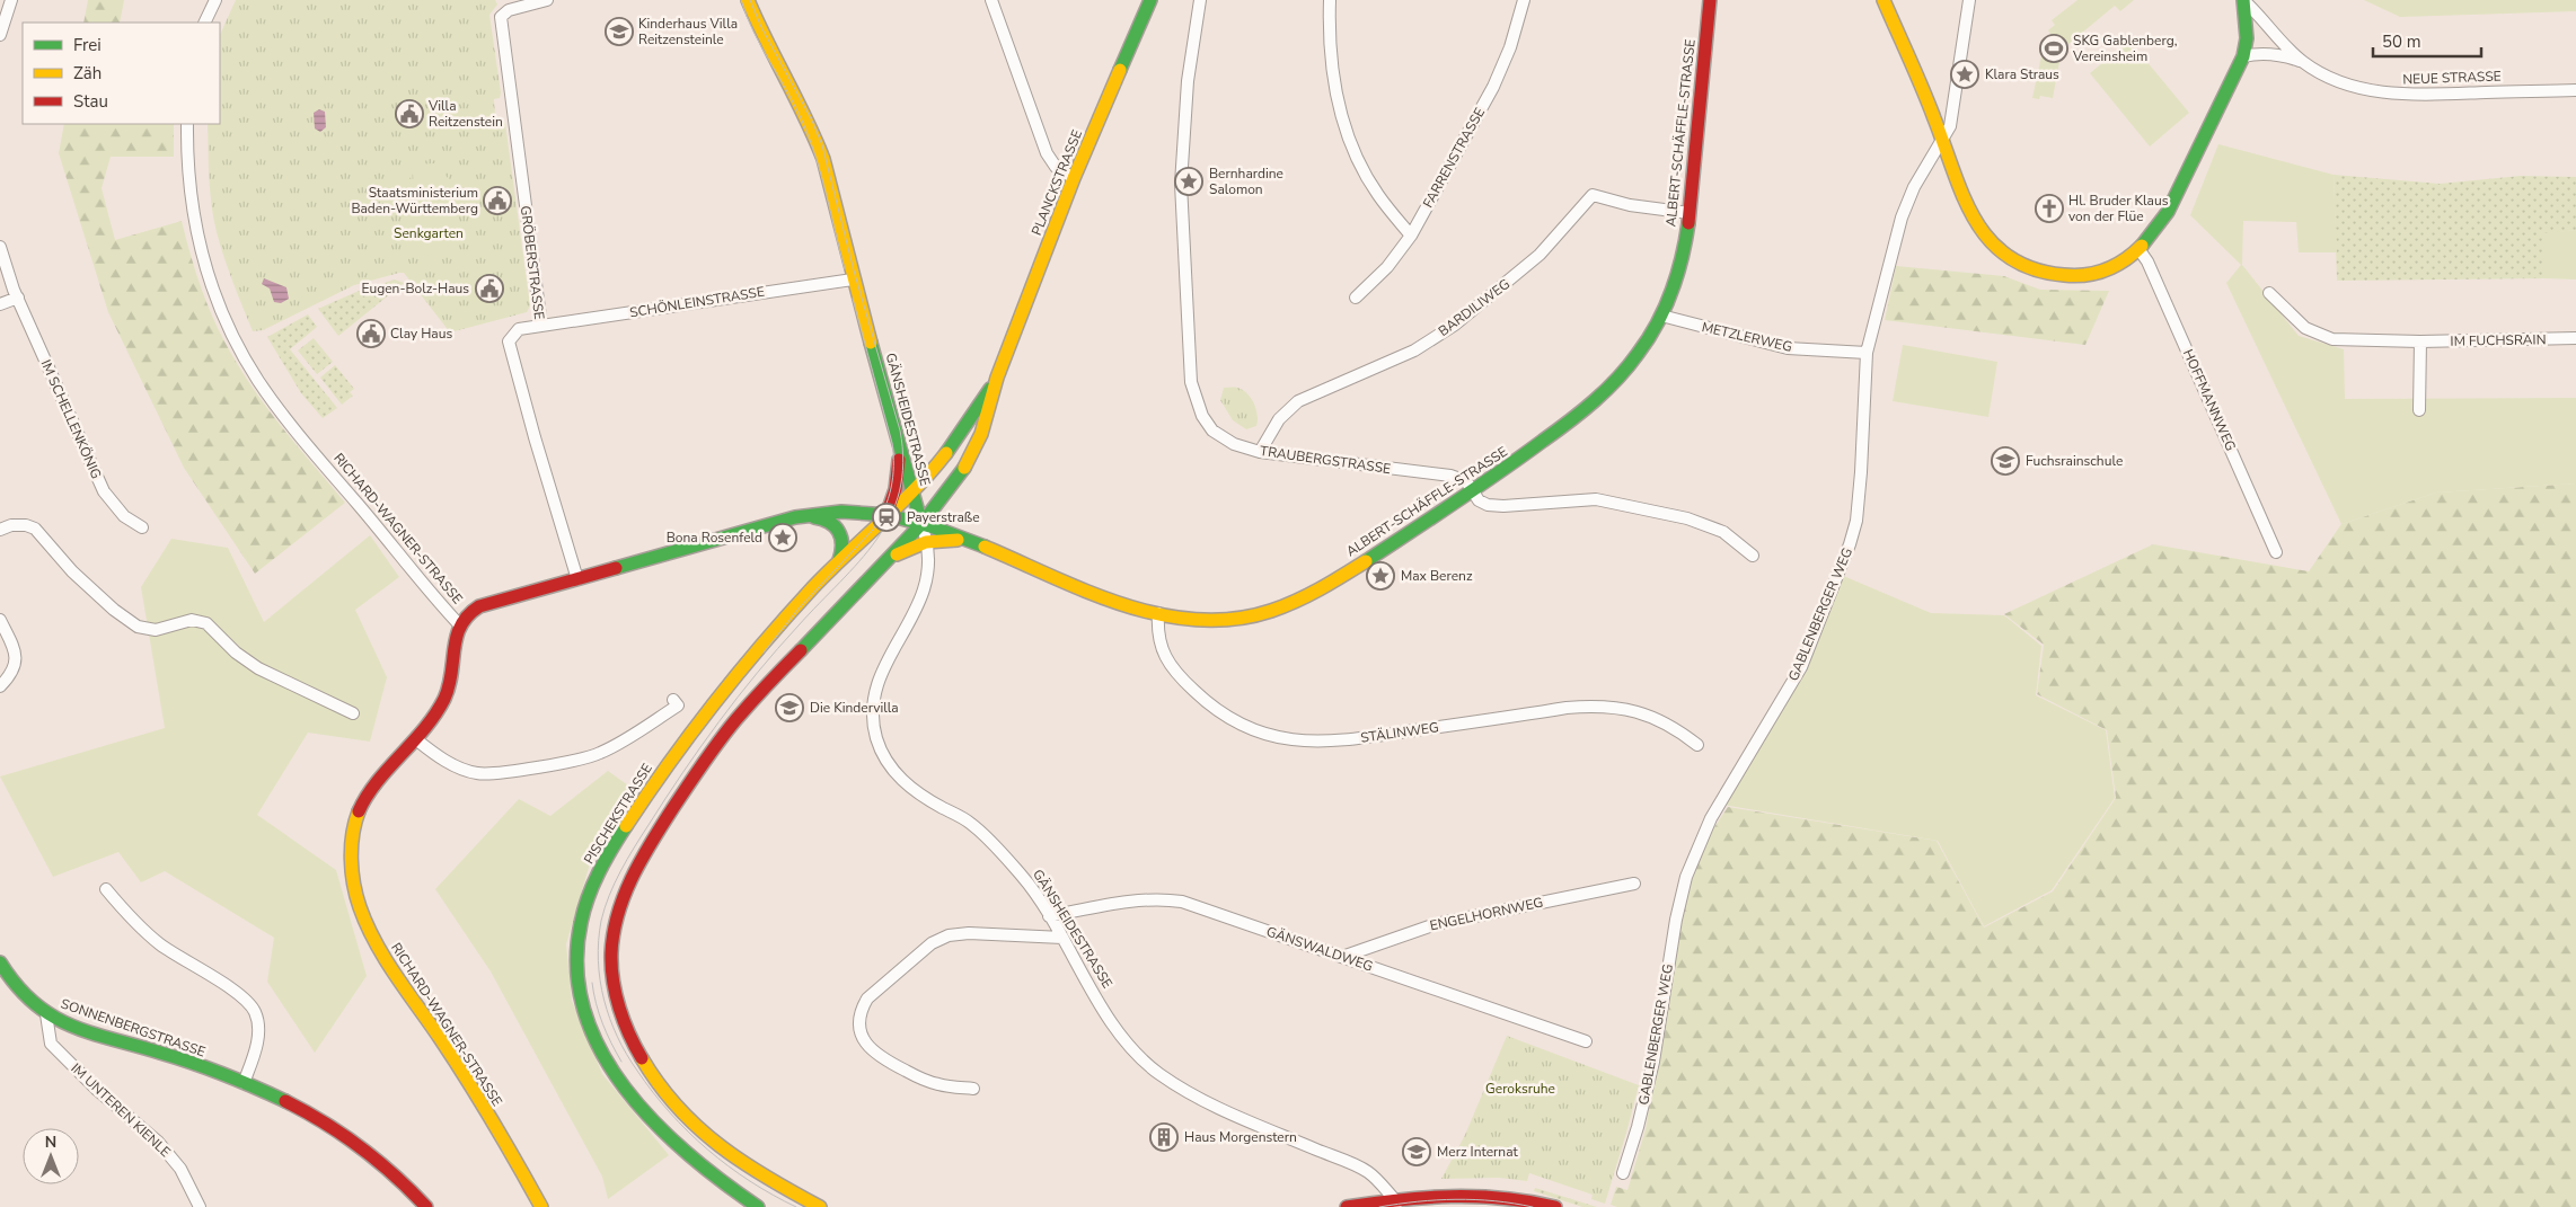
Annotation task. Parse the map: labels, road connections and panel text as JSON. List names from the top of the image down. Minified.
{"streets":{"street":["NEUE STRASSE","ALBERT-SCHÄFFLE-STRASSE","FARRENSTRASSE","PLANCKSTRASSE","GRÖBERSTRASSE","SCHÖNLEINSTRASSE","BARDILIWEG","METZLERWEG","IM FUCHSRAIN","HOFFMANNWEG","IM SCHELLENKÖNIG","GÄNSHEIDESTRASSE","TRAUBERGSTRASSE","RICHARD-WAGNER-STRASSE","GABLENBERGER WEG","STÄLINWEG","PISCHEKSTRASSE","ENGELHORNWEG","GÄNSWALDWEG","SONNENBERGSTRASSE","IM UNTEREN KIENLE"]},"crossings":[["ALBERT-SCHÄFFLE-STRASSE","PLANCKSTRASSE"],["ALBERT-SCHÄFFLE-STRASSE","BARDILIWEG"],["ALBERT-SCHÄFFLE-STRASSE","METZLERWEG"],["ALBERT-SCHÄFFLE-STRASSE","GÄNSHEIDESTRASSE"],["ALBERT-SCHÄFFLE-STRASSE","TRAUBERGSTRASSE"],["ALBERT-SCHÄFFLE-STRASSE","STÄLINWEG"],["PLANCKSTRASSE","GÄNSHEIDESTRASSE"],["PLANCKSTRASSE","PISCHEKSTRASSE"],["GRÖBERSTRASSE","SCHÖNLEINSTRASSE"],["SCHÖNLEINSTRASSE","GÄNSHEIDESTRASSE"],["BARDILIWEG","TRAUBERGSTRASSE"],["METZLERWEG","GABLENBERGER WEG"],["GÄNSHEIDESTRASSE","PISCHEKSTRASSE"],["GÄNSHEIDESTRASSE","GÄNSWALDWEG"],["ENGELHORNWEG","GÄNSWALDWEG"],["SONNENBERGSTRASSE","IM UNTEREN KIENLE"]],"parks":["Senkgarten","Geroksruhe"],"places":{"school or university":["Kinderhaus Villa Reitzensteinle","Fuchsrainschule","Die Kindervilla","Merz Internat"],"sports":["SKG Gablenberg, Vereinsheim"],"place":["Klara Straus","Bernhardine Salomon","Bona Rosenfeld","Max Berenz"],"public building":["Villa Reitzenstein","Staatsministerium Baden-Württemberg","Eugen-Bolz-Haus","Clay Haus"],"church":["Hl. Bruder Klaus von der Flüe"],"station":["Payerstraße"],"building":["Haus Morgenstern"]},"legend":["Frei","Zäh","Stau"],"scale_bar":"50 m","north":"top"}
